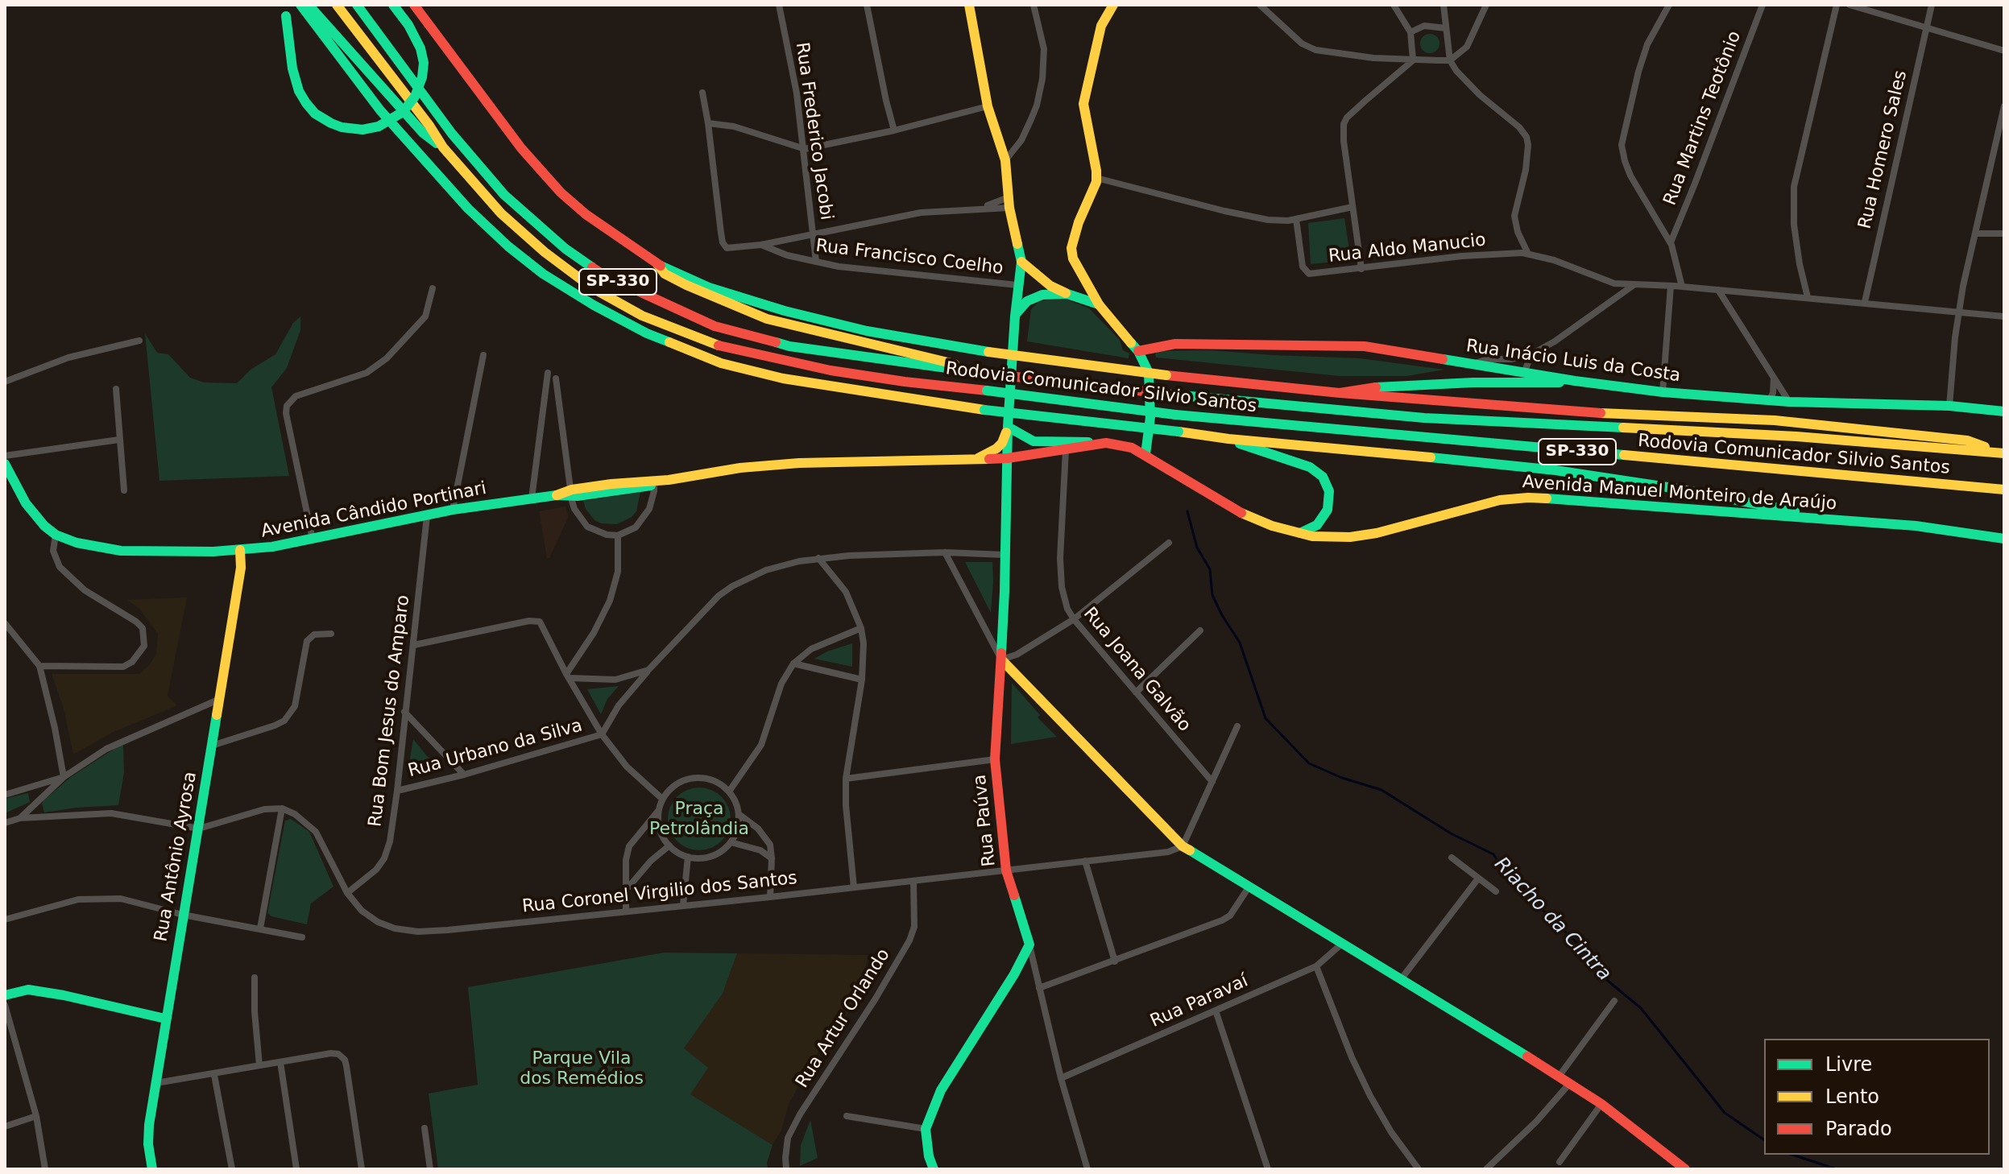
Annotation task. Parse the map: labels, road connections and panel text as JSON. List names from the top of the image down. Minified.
{"streets":{"main road":["SP-330","Rua Inácio Luis da Costa","Rodovia Comunicador Silvio Santos","Avenida Manuel Monteiro de Araújo","Avenida Cândido Portinari","Rua Paúva","Rua Antônio Ayrosa"],"street":["Rua Martins Teotônio","Rua Frederico Jacobi","Rua Homero Sales","Rua Aldo Manucio","Rua Francisco Coelho","Rua Joana Galvão","Rua Bom Jesus do Amparo","Rua Urbano da Silva","Rua Coronel Virgilio dos Santos","Rua Paravaí","Rua Artur Orlando"]},"crossings":[["Rua Frederico Jacobi","Rua Francisco Coelho"],["Rua Homero Sales","Rua Aldo Manucio"],["Rua Francisco Coelho","Rua Paúva"],["Avenida Manuel Monteiro de Araújo","Avenida Cândido Portinari"],["Avenida Cândido Portinari","Rua Joana Galvão"],["Avenida Cândido Portinari","Rua Bom Jesus do Amparo"],["Avenida Cândido Portinari","Rua Paúva"],["Avenida Cândido Portinari","Rua Antônio Ayrosa"],["Rua Bom Jesus do Amparo","Rua Urbano da Silva"],["Rua Bom Jesus do Amparo","Rua Coronel Virgilio dos Santos"],["Rua Paúva","Rua Coronel Virgilio dos Santos"],["Rua Paúva","Rua Paravaí"],["Rua Coronel Virgilio dos Santos","Rua Artur Orlando"]],"water":["Riacho da Cintra"],"parks":["Praça Petrolândia","Parque Vila dos Remédios"],"legend":["Livre","Lento","Parado"]}
